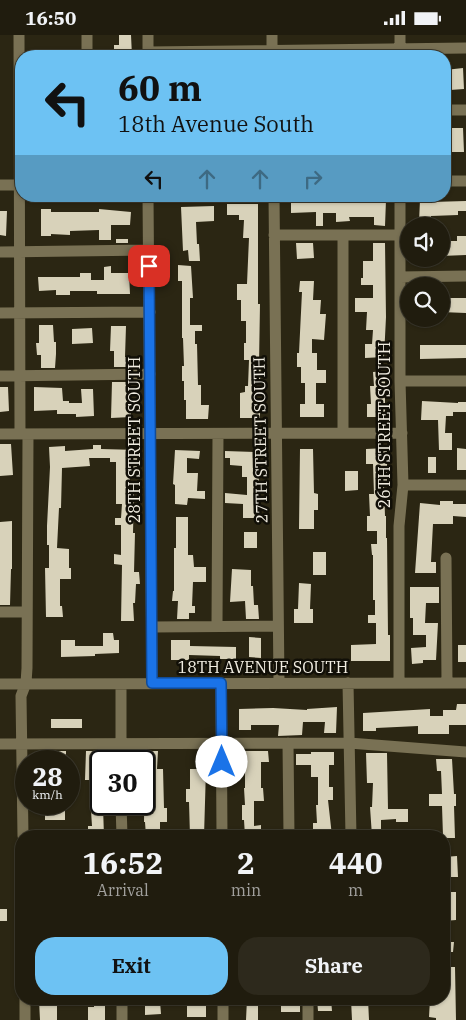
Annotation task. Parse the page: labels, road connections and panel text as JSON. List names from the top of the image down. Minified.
{"streets":{"street":["26TH STREET SOUTH","28TH STREET SOUTH","27TH STREET SOUTH","18TH AVENUE SOUTH"]},"crossings":[["26TH STREET SOUTH","18TH AVENUE SOUTH"],["28TH STREET SOUTH","18TH AVENUE SOUTH"],["27TH STREET SOUTH","18TH AVENUE SOUTH"]],"page":{"status":"16:50","turn":["60 m","18th Avenue South"],"speed":"28 km/h","limit":"30","eta":["16:52","Arrival","2","min","440","m"],"buttons":["Exit","Share"]}}
